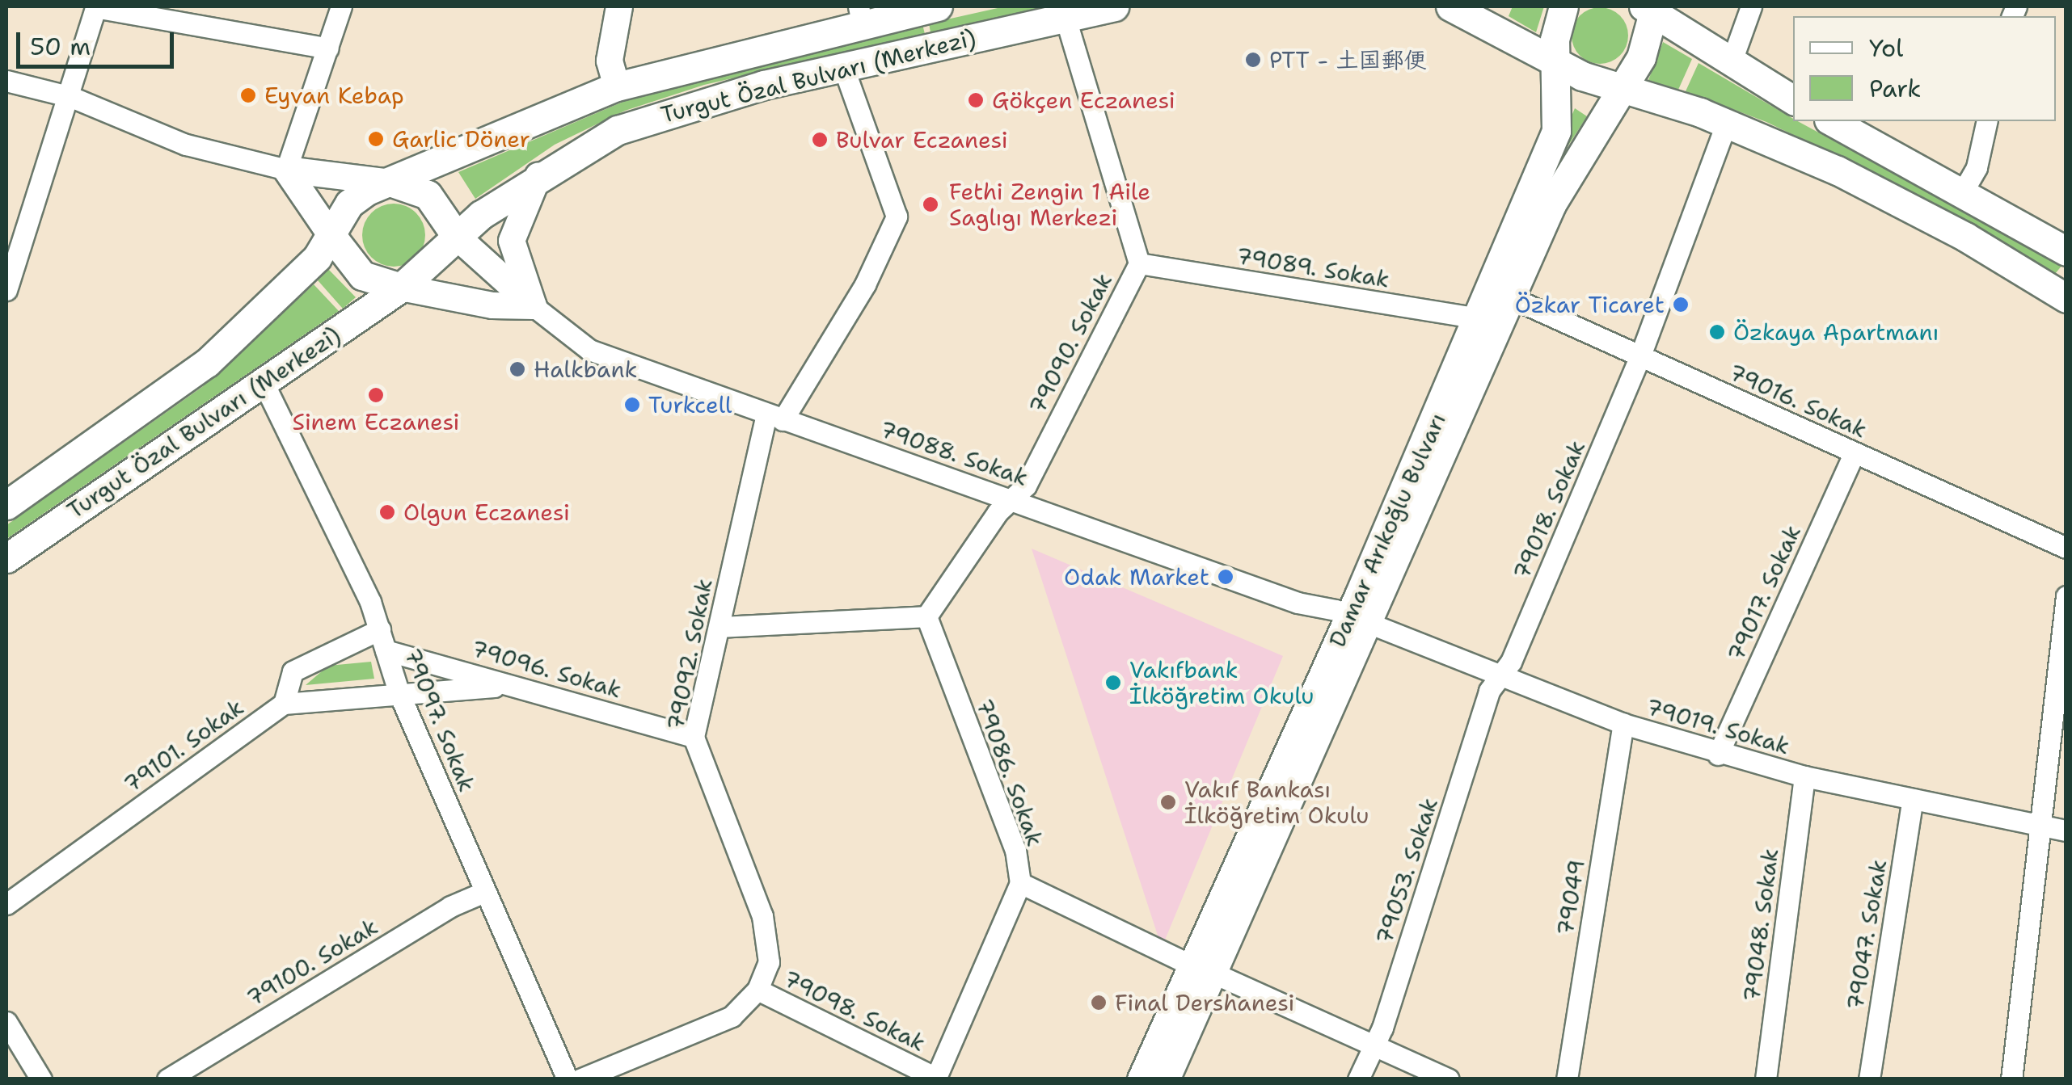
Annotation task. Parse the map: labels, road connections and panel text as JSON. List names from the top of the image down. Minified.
{"streets":{"main road":["Turgut Özal Bulvarı (Merkezi)","Damar Arıkoğlu Bulvarı"],"street":["79089. Sokak","79090. Sokak","79016. Sokak","79088. Sokak","79018. Sokak","79017. Sokak","79092. Sokak","79096. Sokak","79097. Sokak","79019. Sokak","79101. Sokak","79086. Sokak","79053. Sokak","79049","79048. Sokak","79047. Sokak","79100. Sokak","79098. Sokak"]},"crossings":[["Turgut Özal Bulvarı (Merkezi)","79090. Sokak"],["Turgut Özal Bulvarı (Merkezi)","79092. Sokak"],["Turgut Özal Bulvarı (Merkezi)","79097. Sokak"],["79089. Sokak","79090. Sokak"],["79089. Sokak","Damar Arıkoğlu Bulvarı"],["79090. Sokak","79088. Sokak"],["79090. Sokak","79086. Sokak"],["79016. Sokak","79018. Sokak"],["79016. Sokak","Damar Arıkoğlu Bulvarı"],["79016. Sokak","79017. Sokak"],["79088. Sokak","Damar Arıkoğlu Bulvarı"],["79088. Sokak","79092. Sokak"],["79088. Sokak","79019. Sokak"],["79018. Sokak","79019. Sokak"],["79018. Sokak","79053. Sokak"],["Damar Arıkoğlu Bulvarı","79019. Sokak"],["79017. Sokak","79019. Sokak"],["79092. Sokak","79096. Sokak"],["79092. Sokak","79098. Sokak"],["79096. Sokak","79097. Sokak"],["79097. Sokak","79100. Sokak"],["79019. Sokak","79053. Sokak"],["79019. Sokak","79049"],["79019. Sokak","79048. Sokak"],["79019. Sokak","79047. Sokak"],["79086. Sokak","79098. Sokak"]],"places":["PTT - 土国郵便","Eyvan Kebap","Gökçen Eczanesi","Garlic Döner","Bulvar Eczanesi","Fethi Zengin 1 Aile Saglıgı Merkezi","Özkar Ticaret","Özkaya Apartmanı","Halkbank","Sinem Eczanesi","Turkcell","Olgun Eczanesi","Odak Market","Vakıfbank İlköğretim Okulu","Vakıf Bankası İlköğretim Okulu","Final Dershanesi"],"legend":["Yol","Park"],"scale_bar":"50 m"}
